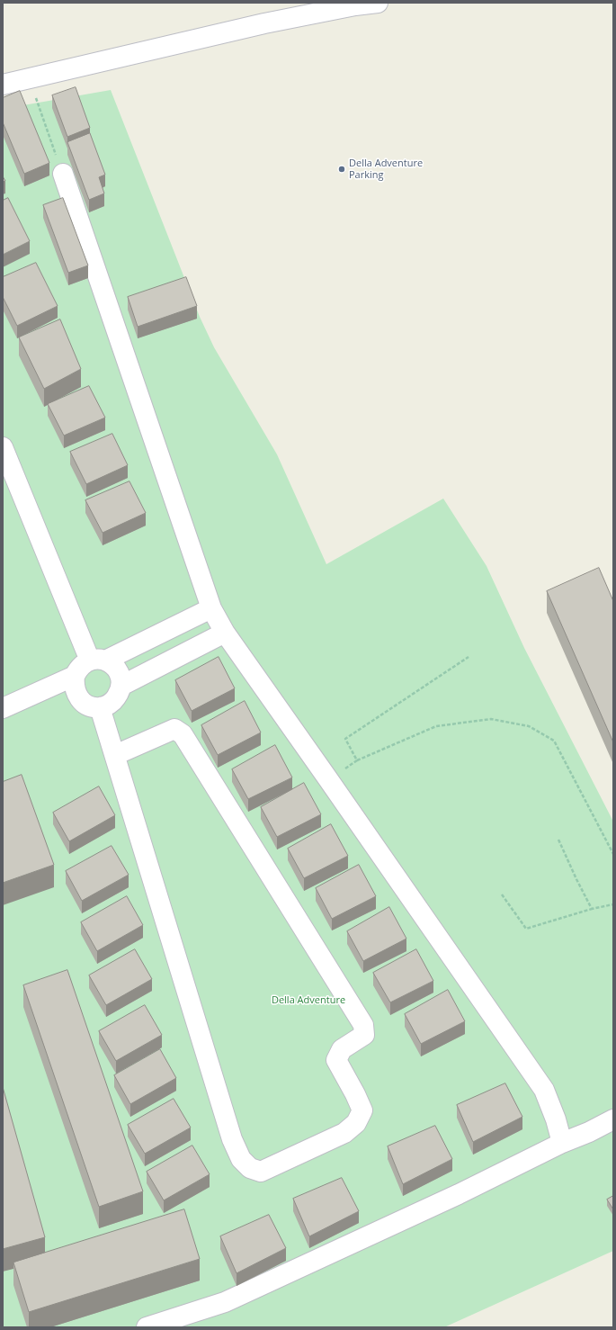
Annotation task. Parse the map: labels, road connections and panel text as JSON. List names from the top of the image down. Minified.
{"parks":["Della Adventure"],"places":["Della Adventure Parking"]}
